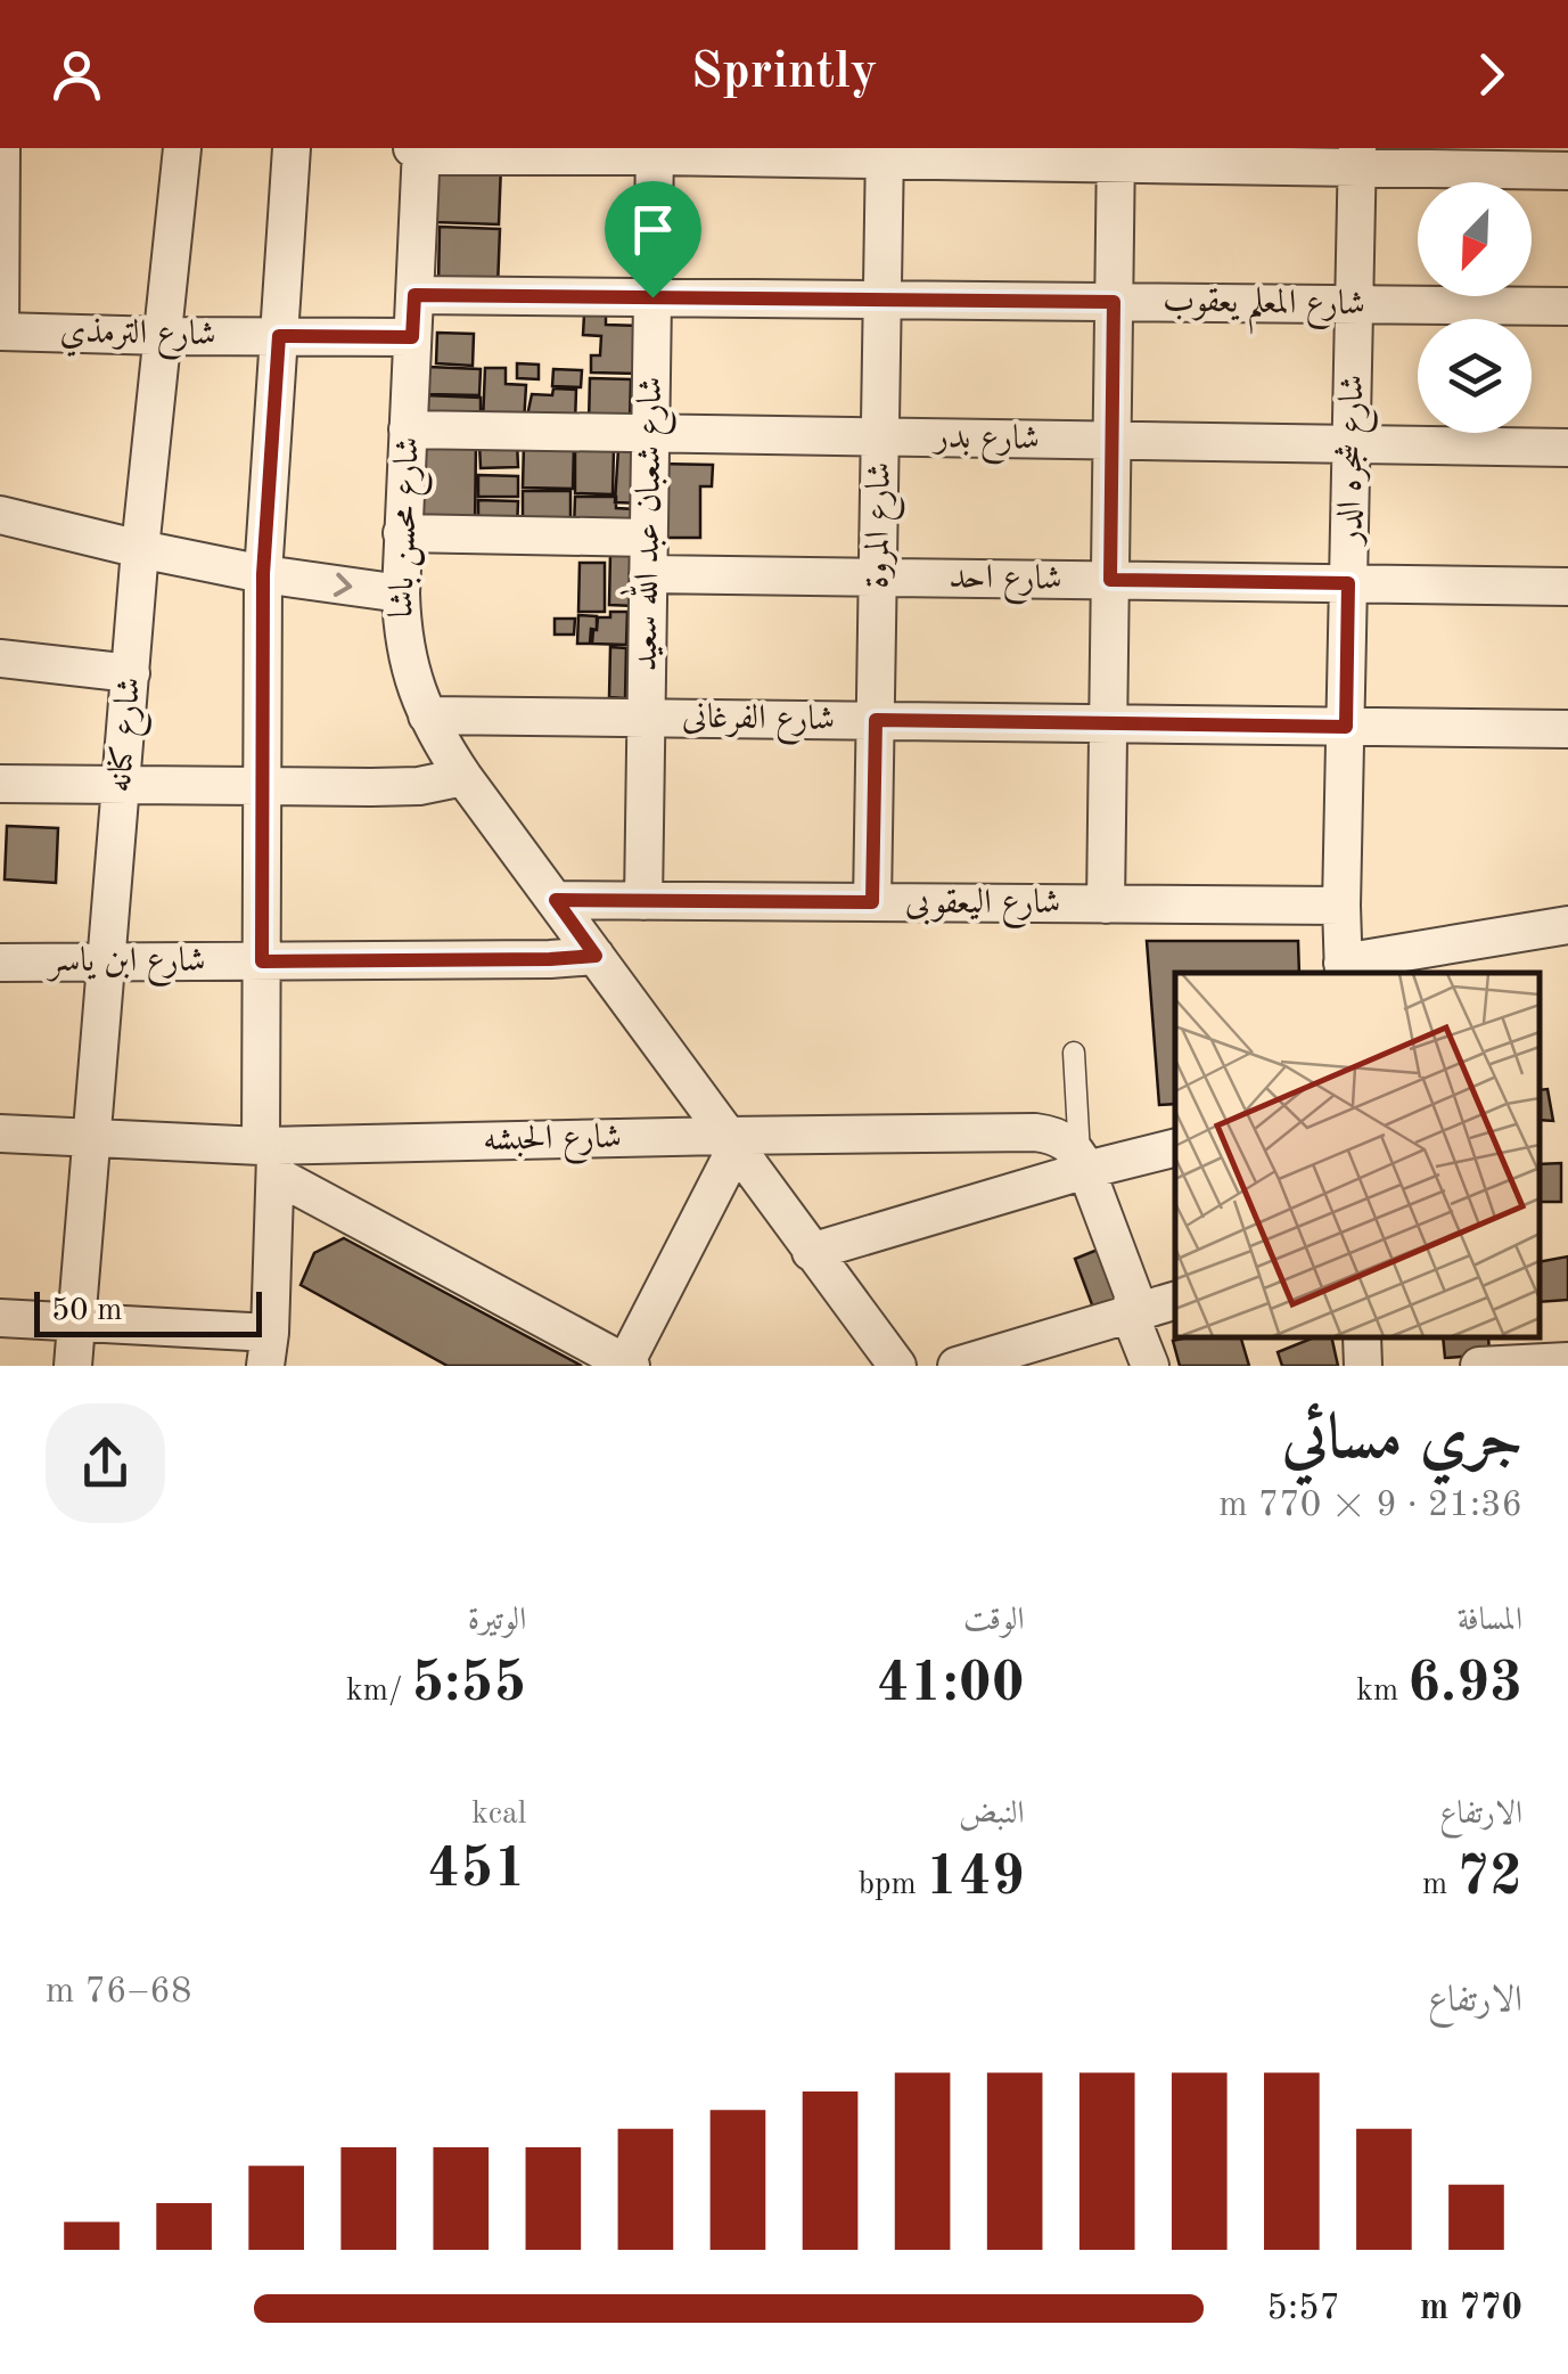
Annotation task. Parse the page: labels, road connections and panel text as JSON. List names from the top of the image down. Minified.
{"streets":{"street":["شارع المعلم يعقوب","شارع الترمذي","شارع بدر","شارع شجره الدر","شارع شعبان عبد الله سعيد","شارع المروة","شارع محسن باشا","شارع احد","شارع الفرغانى","شارع كنانه","شارع اليعقوبى","شارع ابن ياسر","شارع الحبشه"]},"crossings":[["شارع المعلم يعقوب","شارع شجره الدر"],["شارع المعلم يعقوب","شارع شعبان عبد الله سعيد"],["شارع المعلم يعقوب","شارع المروة"],["شارع المعلم يعقوب","شارع محسن باشا"],["شارع الترمذي","شارع محسن باشا"],["شارع الترمذي","شارع كنانه"],["شارع بدر","شارع شجره الدر"],["شارع بدر","شارع شعبان عبد الله سعيد"],["شارع بدر","شارع المروة"],["شارع بدر","شارع محسن باشا"],["شارع شجره الدر","شارع احد"],["شارع شجره الدر","شارع الفرغانى"],["شارع شجره الدر","شارع اليعقوبى"],["شارع شعبان عبد الله سعيد","شارع احد"],["شارع شعبان عبد الله سعيد","شارع الفرغانى"],["شارع شعبان عبد الله سعيد","شارع اليعقوبى"],["شارع المروة","شارع احد"],["شارع المروة","شارع الفرغانى"],["شارع المروة","شارع اليعقوبى"],["شارع محسن باشا","شارع احد"],["شارع محسن باشا","شارع الفرغانى"],["شارع محسن باشا","شارع اليعقوبى"],["شارع محسن باشا","شارع ابن ياسر"],["شارع محسن باشا","شارع الحبشه"],["شارع كنانه","شارع ابن ياسر"],["شارع كنانه","شارع الحبشه"]],"scale_bar":"50 m","north":"bottom left","page":{"header":"Sprintly","scale":"50 m","heading":["جري مسائي","21:36 · 9 × 770 m"],"stats":[["المسافة","6.93 km"],["الوقت","41:00"],["الوتيرة","5:55 /km"],["الارتفاع","72 m"],["النبض","149 bpm"],["kcal","451"]],"chart":["الارتفاع","68–76 m"],"list":[{"name":"770 m","note":"5:57"}]}}
